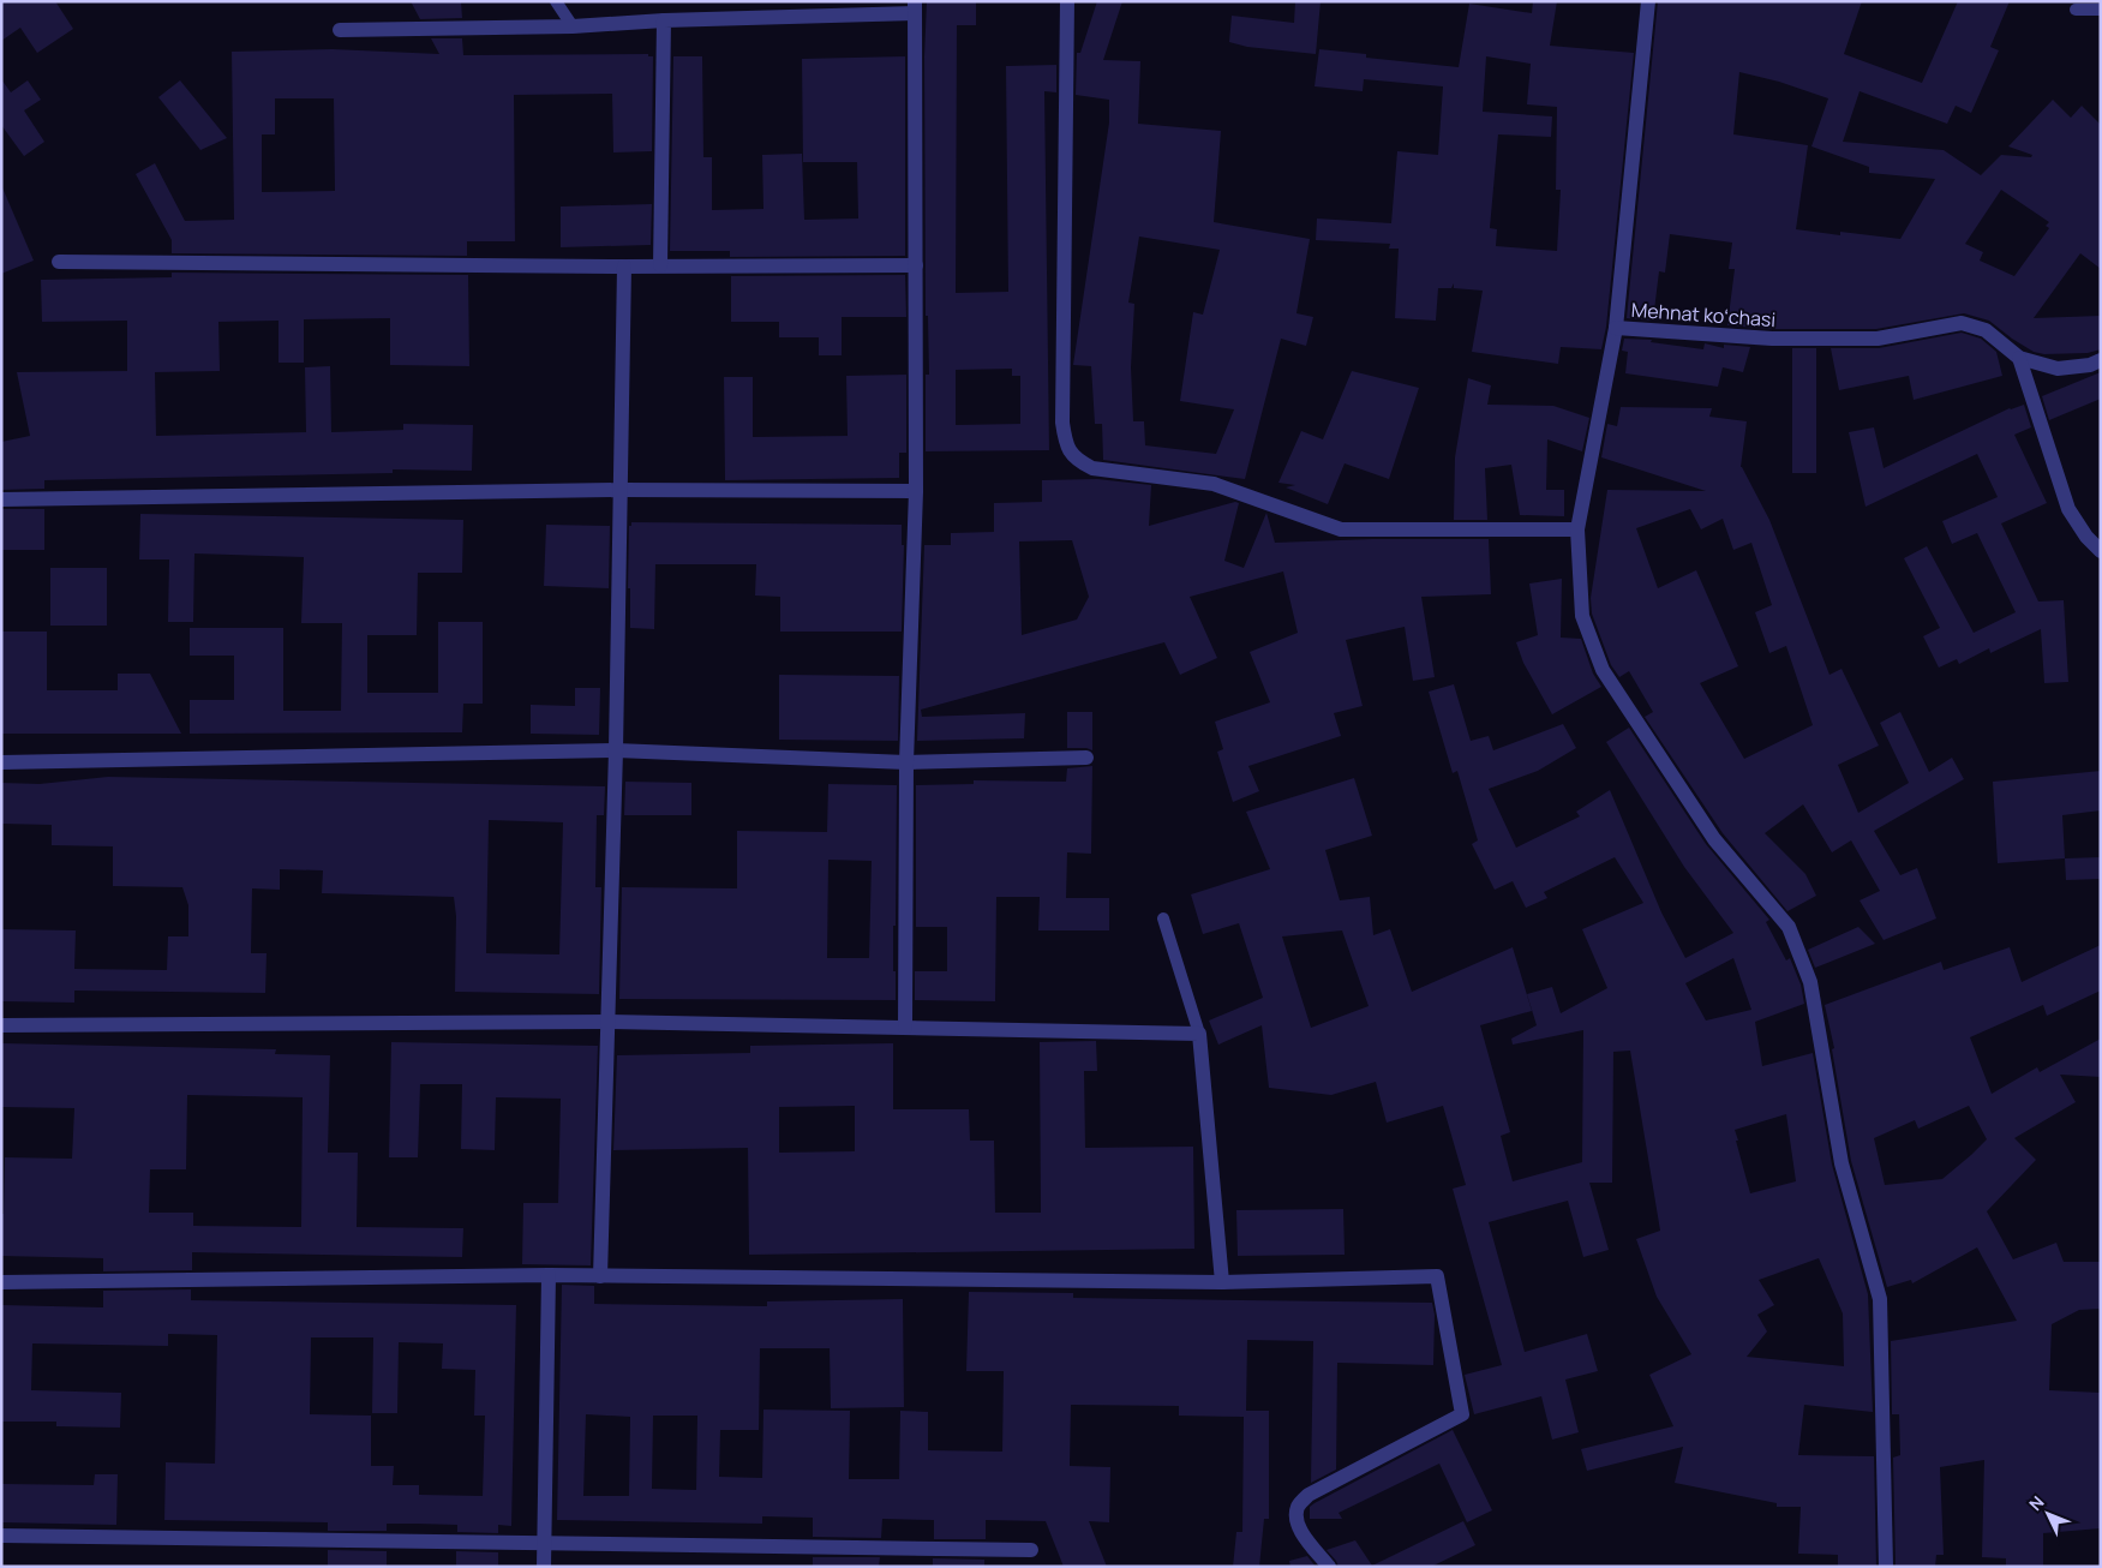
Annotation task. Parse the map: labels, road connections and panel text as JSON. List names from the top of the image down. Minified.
{"streets":{"street":["Mehnat koʻchasi"]},"north":"top left"}
